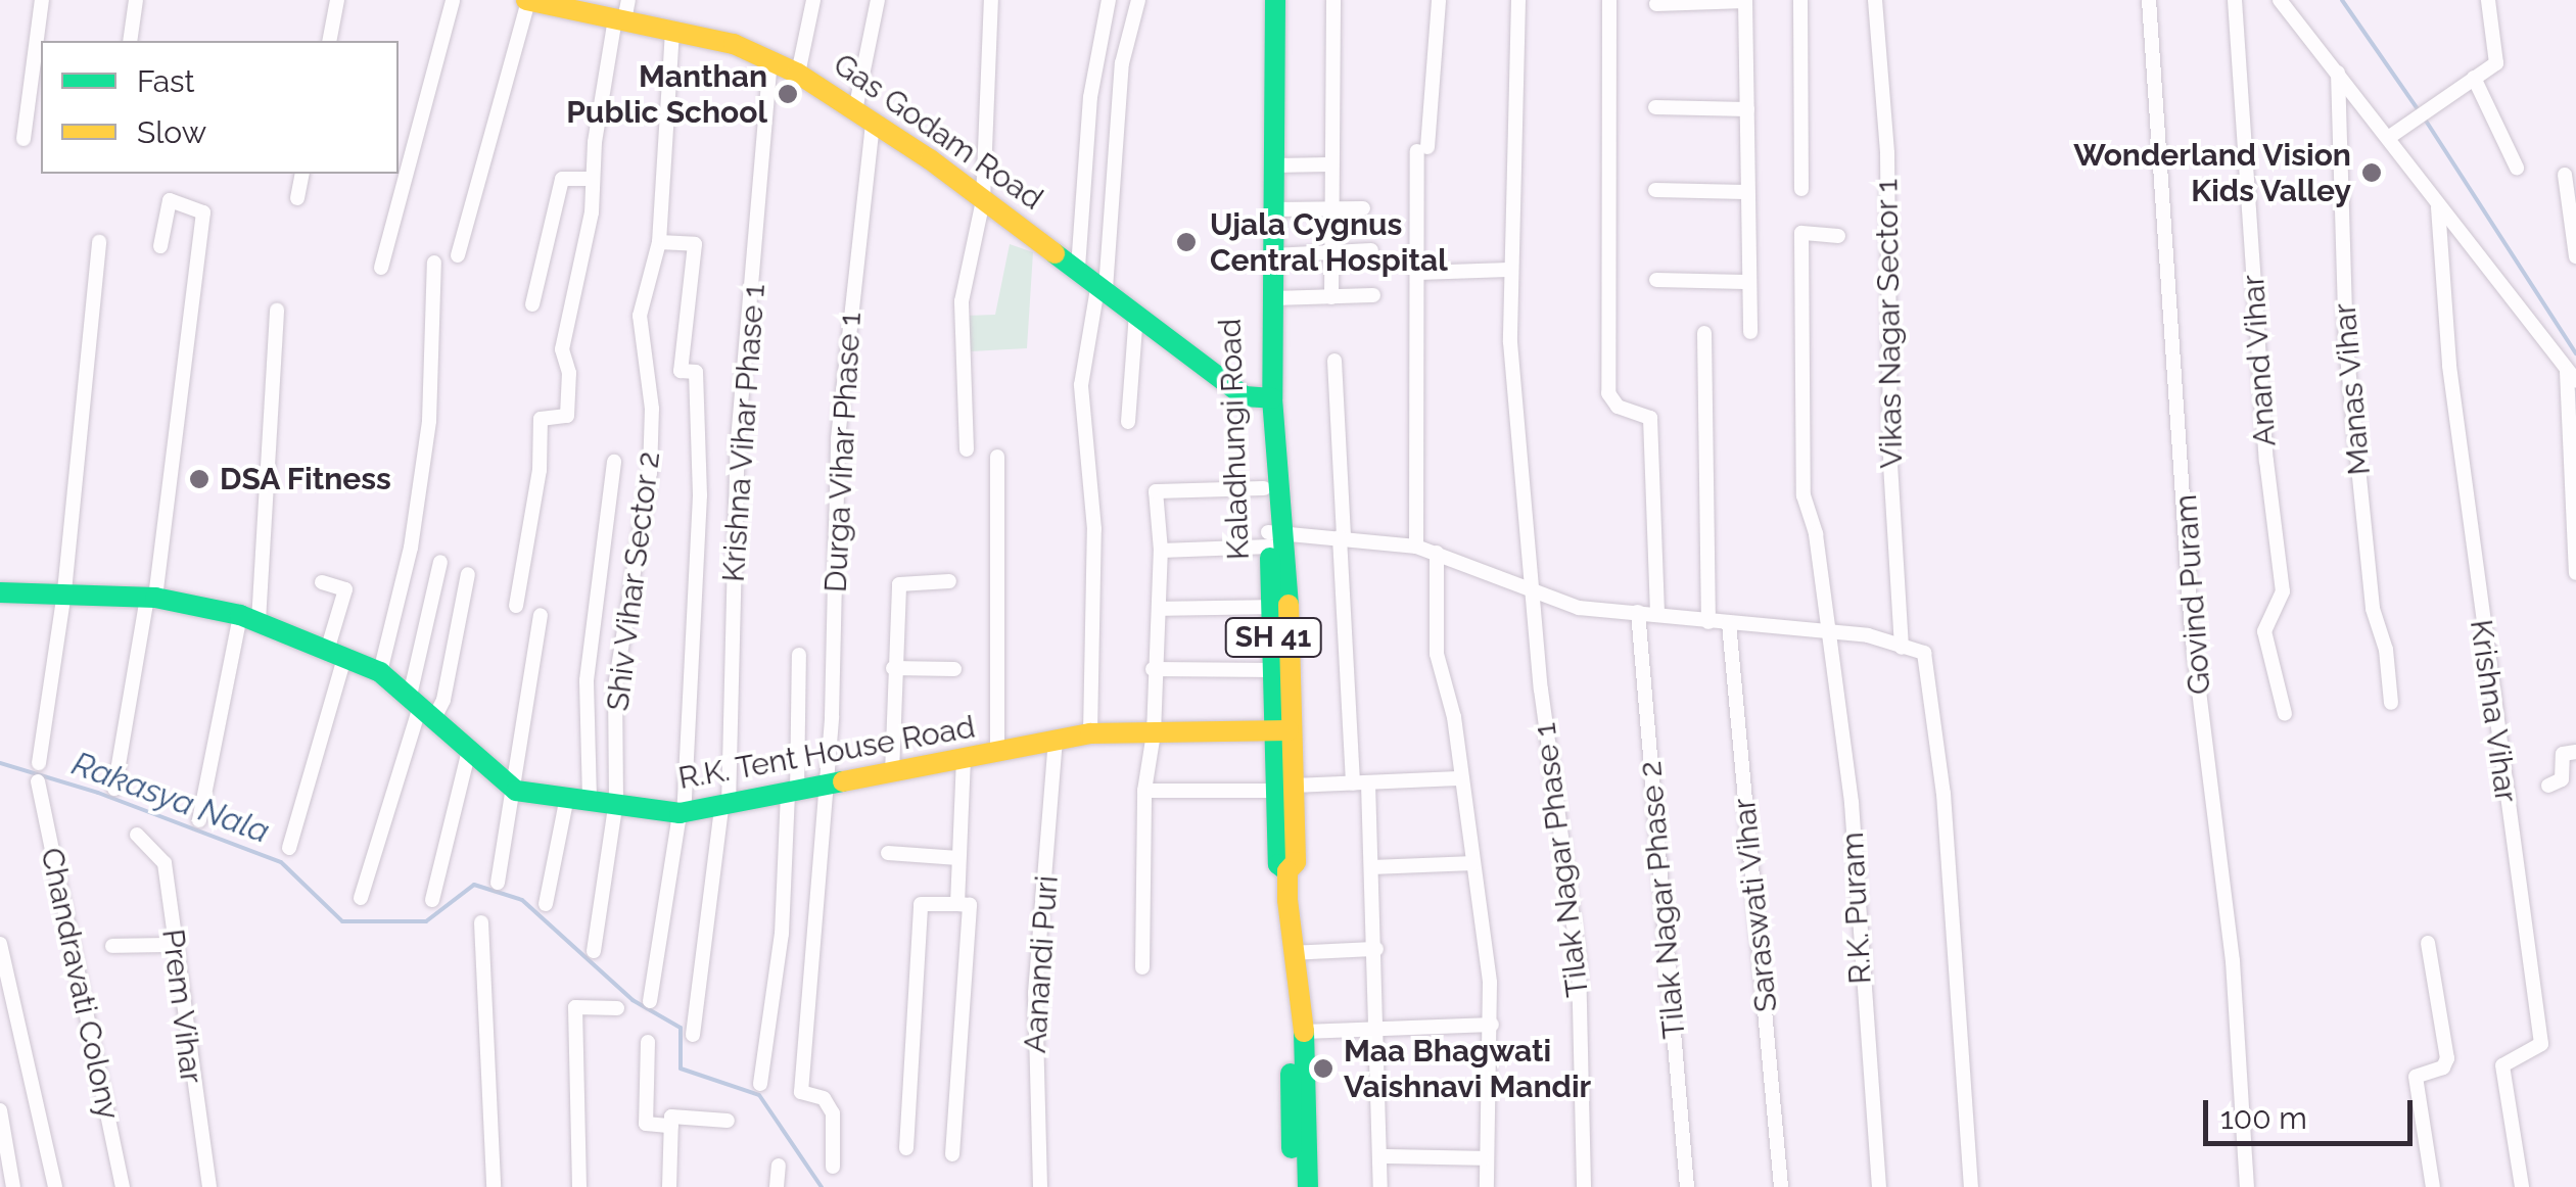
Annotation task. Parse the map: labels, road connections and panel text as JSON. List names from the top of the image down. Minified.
{"streets":{"main road":["Gas Godam Road","Kaladhungi Road","SH 41","R.K. Tent House Road"],"street":["Vikas Nagar Sector 1","Anand Vihar","Manas Vihar","Krishna Vihar Phase 1","Durga Vihar Phase 1","Shiv Vihar Sector 2","Govind Puram","Krishna Vihar","Tilak Nagar Phase 1","Tilak Nagar Phase 2","Saraswati Vihar","R.K. Puram","Aanandi Puri","Chandravati Colony","Prem Vihar"]},"crossings":[["Gas Godam Road","Krishna Vihar Phase 1"],["Gas Godam Road","Kaladhungi Road"],["Gas Godam Road","Durga Vihar Phase 1"],["Gas Godam Road","Shiv Vihar Sector 2"],["Krishna Vihar Phase 1","R.K. Tent House Road"],["Kaladhungi Road","R.K. Tent House Road"],["Durga Vihar Phase 1","R.K. Tent House Road"],["Shiv Vihar Sector 2","R.K. Tent House Road"],["R.K. Tent House Road","Aanandi Puri"]],"water":["Rakasya Nala"],"places":["Manthan Public School","Wonderland Vision Kids Valley","Ujala Cygnus Central Hospital","DSA Fitness","Maa Bhagwati Vaishnavi Mandir"],"legend":["Fast","Slow"],"scale_bar":"100 m"}
